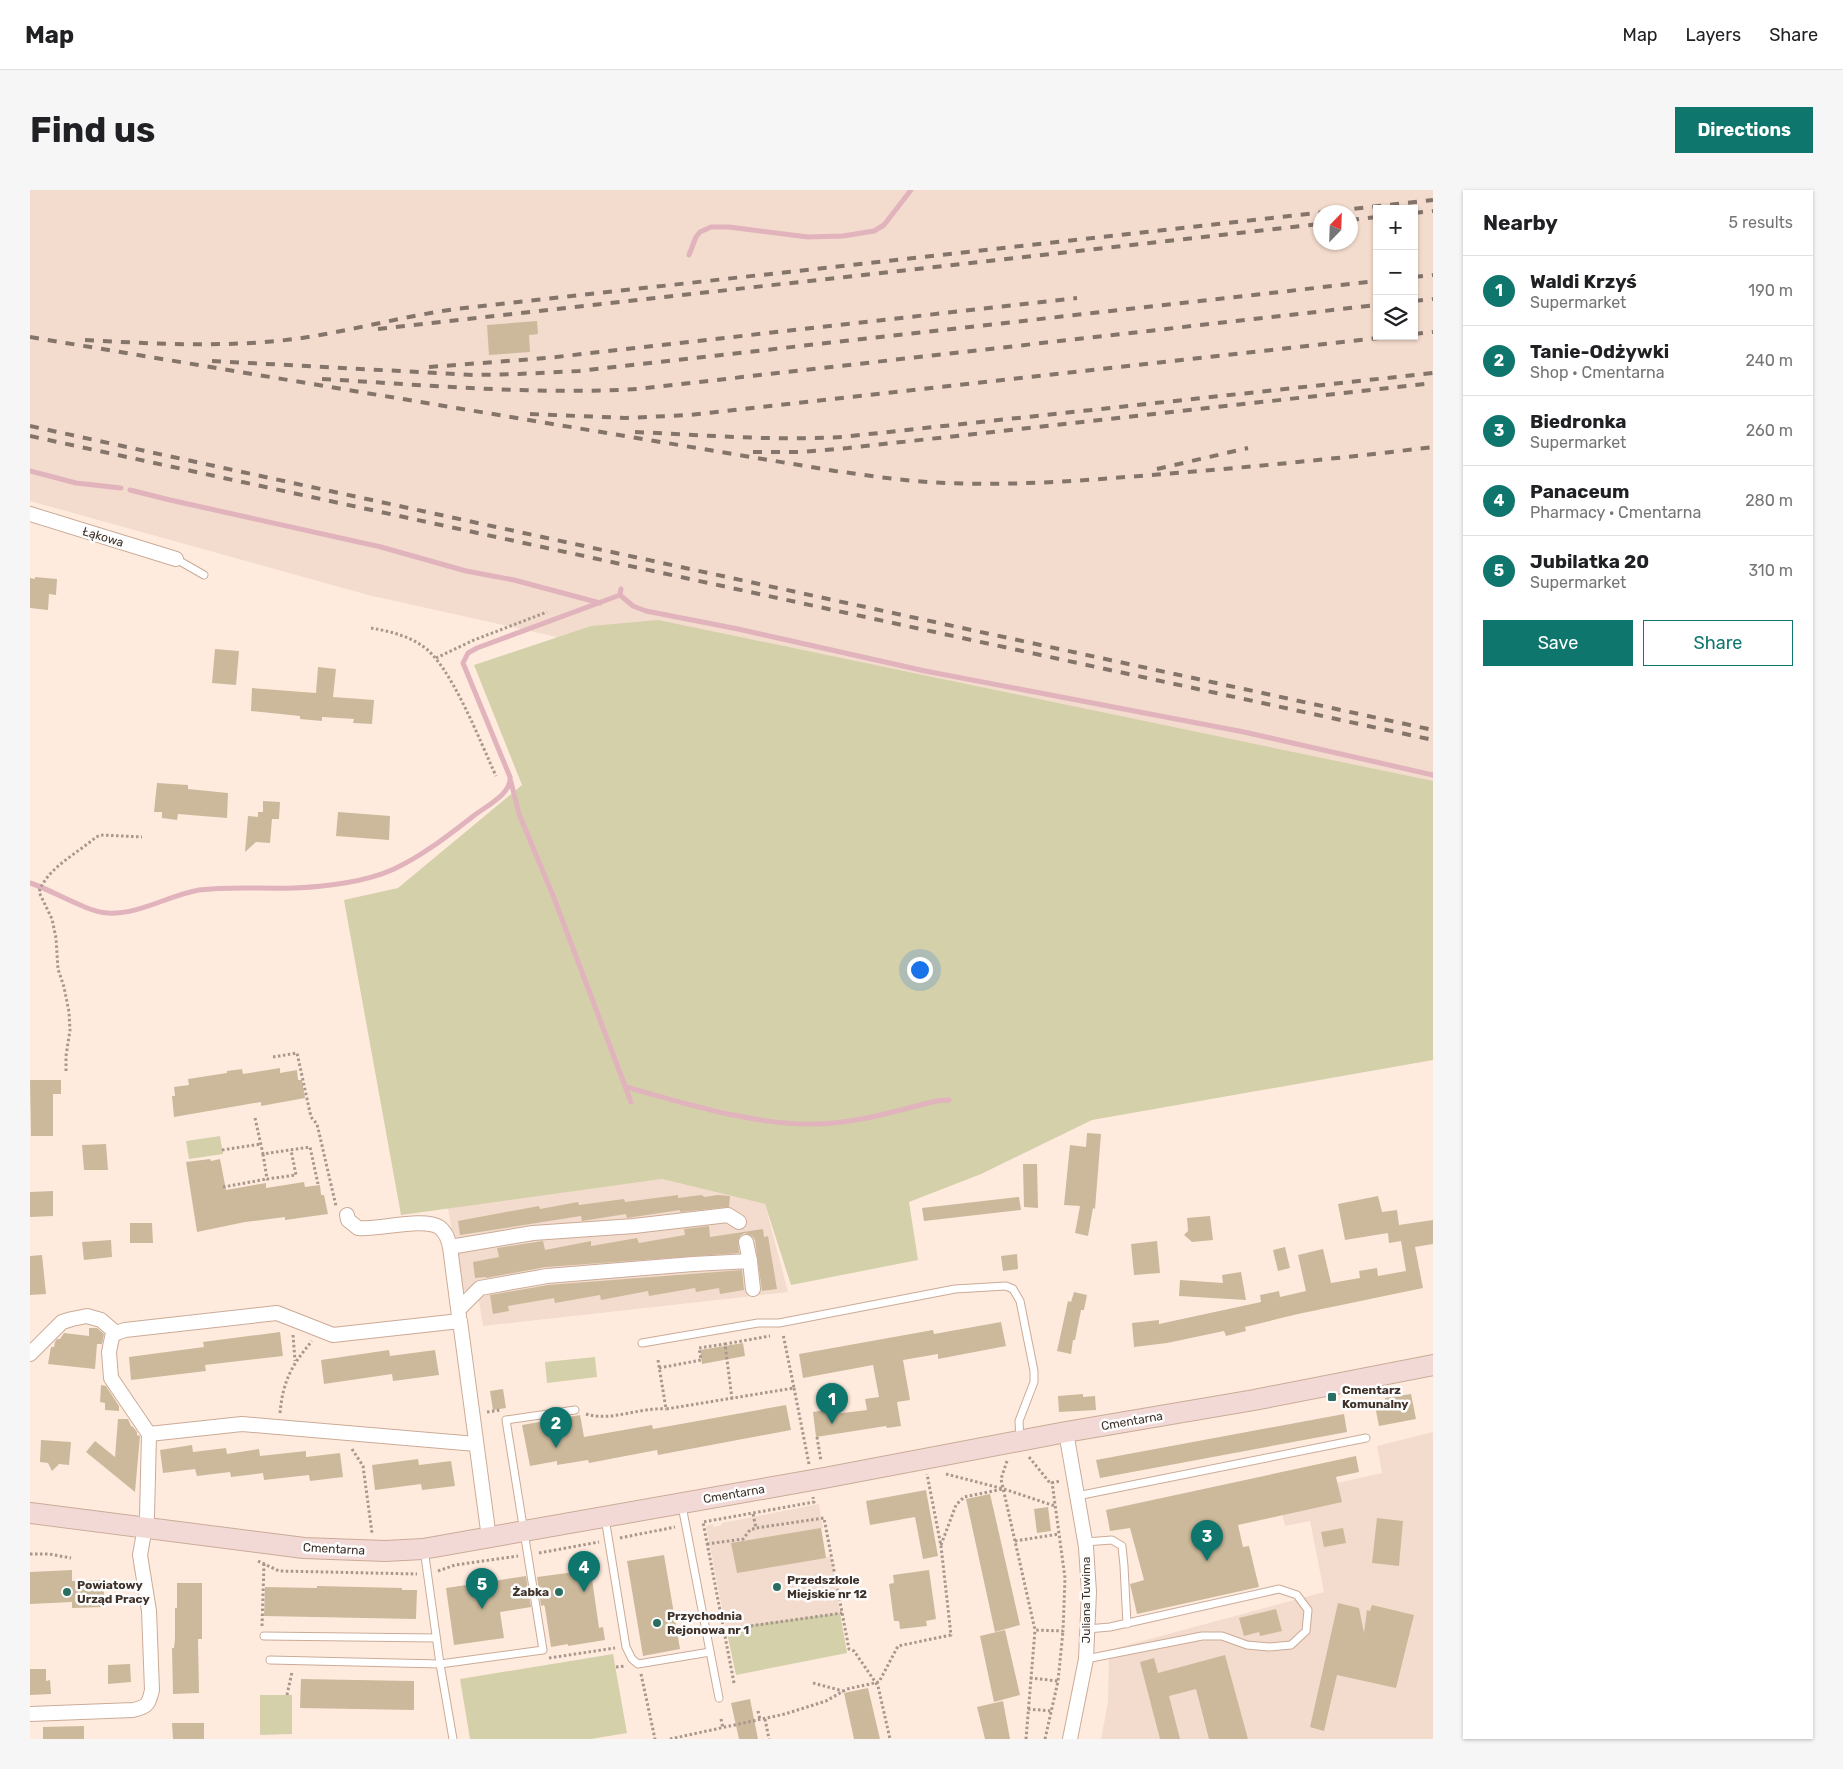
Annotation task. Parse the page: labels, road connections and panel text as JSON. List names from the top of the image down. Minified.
{"streets":{"street":["Łąkowa","Cmentarna","Juliana Tuwima"]},"crossings":[["Cmentarna","Juliana Tuwima"]],"places":{"transit":["Cmentarz Komunalny"],"other":["Przedszkole Miejskie nr 12","Powiatowy Urząd Pracy","Żabka","Przychodnia Rejonowa nr 1"]},"north":"top right","page":{"header":"Map","nav":["Map","Layers","Share"],"buttons":["Directions",["Save","Share"]],"title":"Find us","heading":["Nearby","5 results"],"map_buttons":["+","−"],"list":[{"mark":"1","name":"Waldi Krzyś","note":"Supermarket","value":"190 m"},{"mark":"2","name":"Tanie-Odżywki","note":"Shop · Cmentarna","value":"240 m"},{"mark":"3","name":"Biedronka","note":"Supermarket","value":"260 m"},{"mark":"4","name":"Panaceum","note":"Pharmacy · Cmentarna","value":"280 m"},{"mark":"5","name":"Jubilatka 20","note":"Supermarket","value":"310 m"}],"pins":["1","2","3","4","5"]}}
